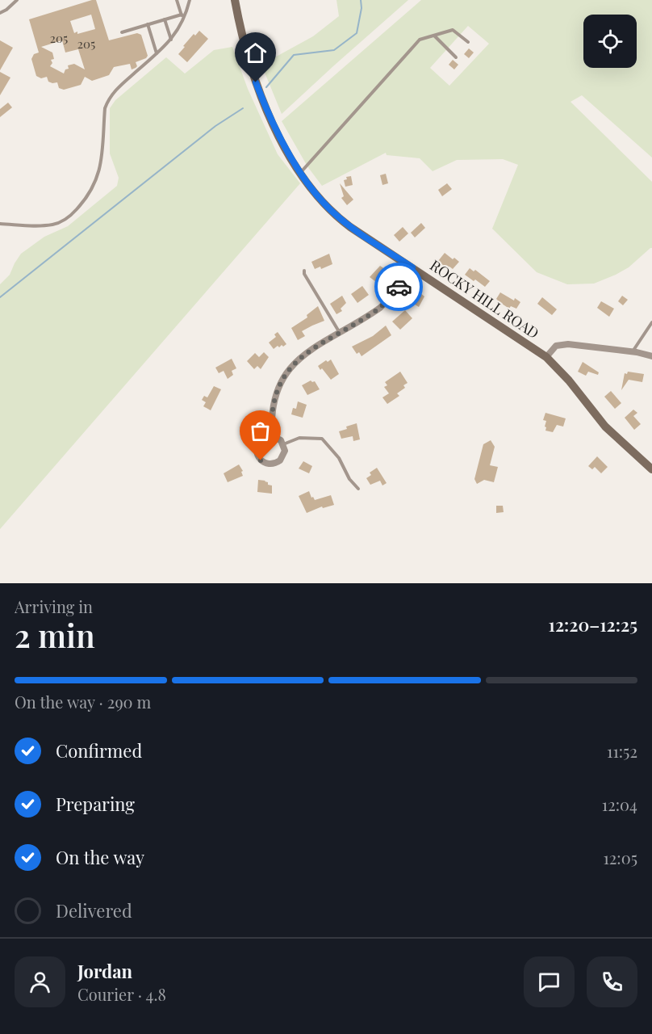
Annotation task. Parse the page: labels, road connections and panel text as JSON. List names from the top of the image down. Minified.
{"streets":{"main road":["ROCKY HILL ROAD"]},"house_numbers":["205","205"],"page":{"heading":["2 min","Arriving in","12:20–12:25"],"panel":["Jordan","Courier · 4.8"],"bar":"On the way · 290 m","list":[["Confirmed","11:52"],["Preparing","12:04"],["On the way","12:05"],"Delivered"]}}
